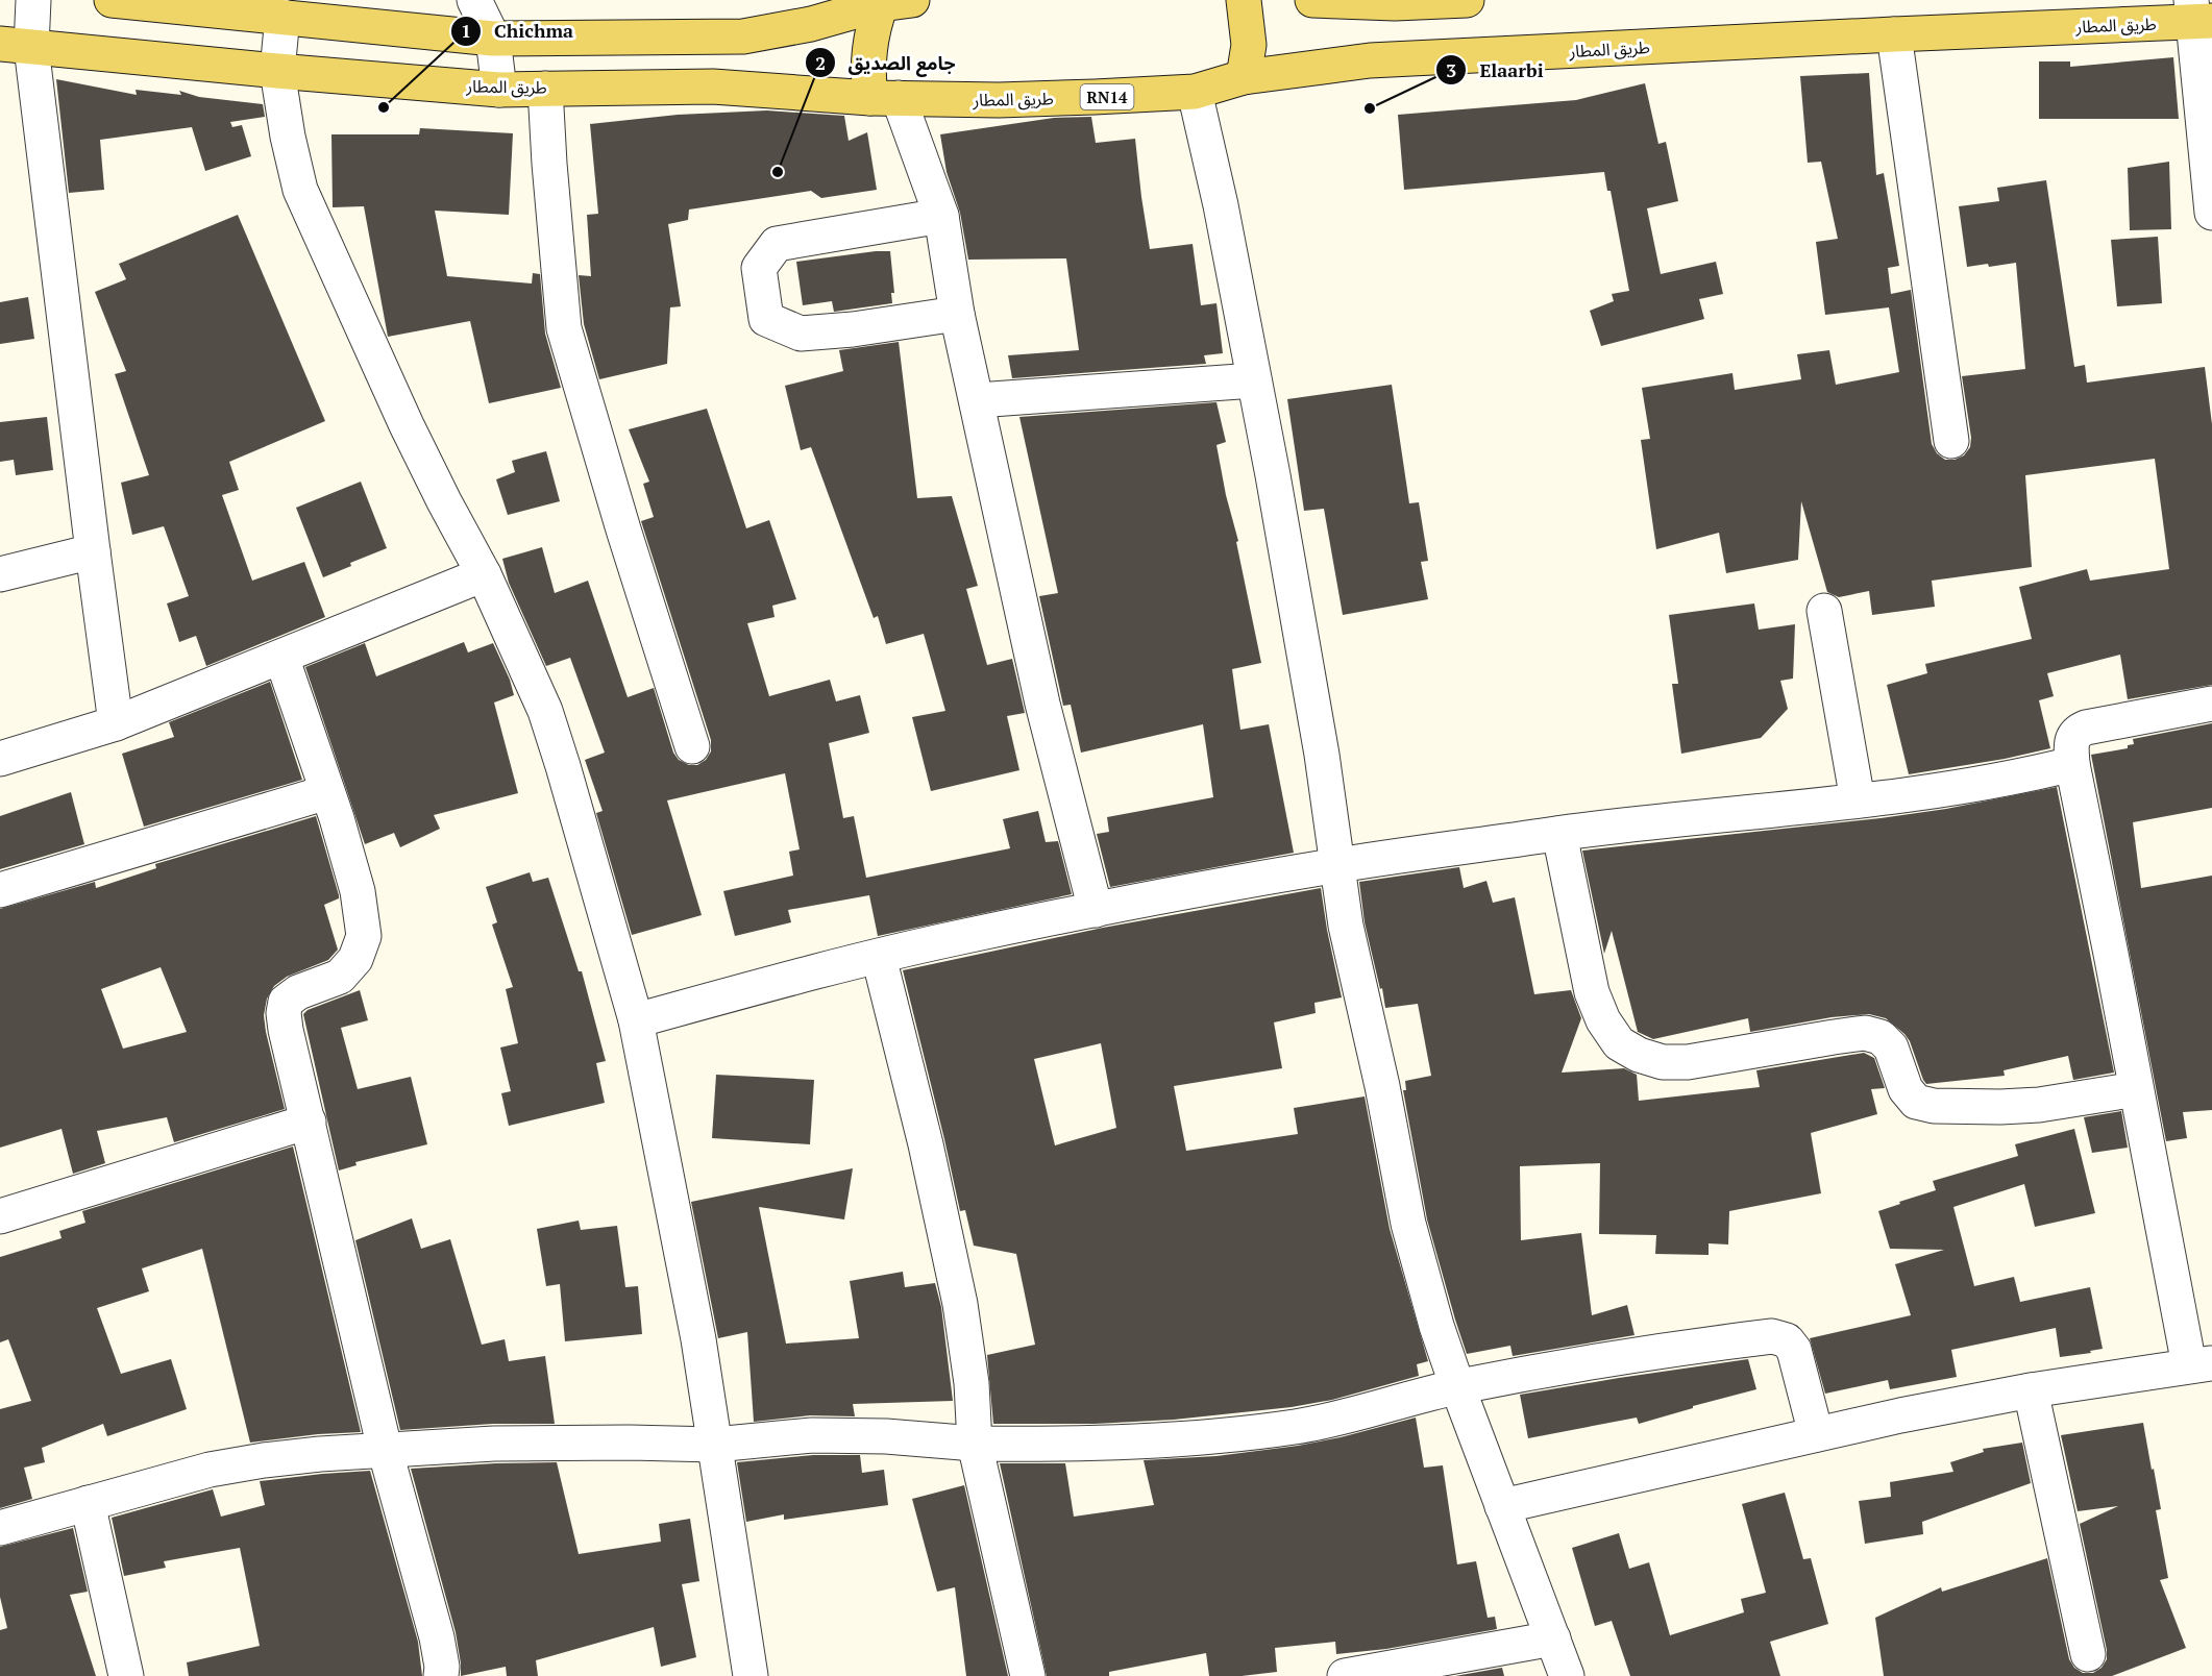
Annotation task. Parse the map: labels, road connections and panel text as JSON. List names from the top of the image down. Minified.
{"streets":{"main road":["طريق المطار","RN14"]},"places":["Chichma","Elaarbi","جامع الصديق"]}
